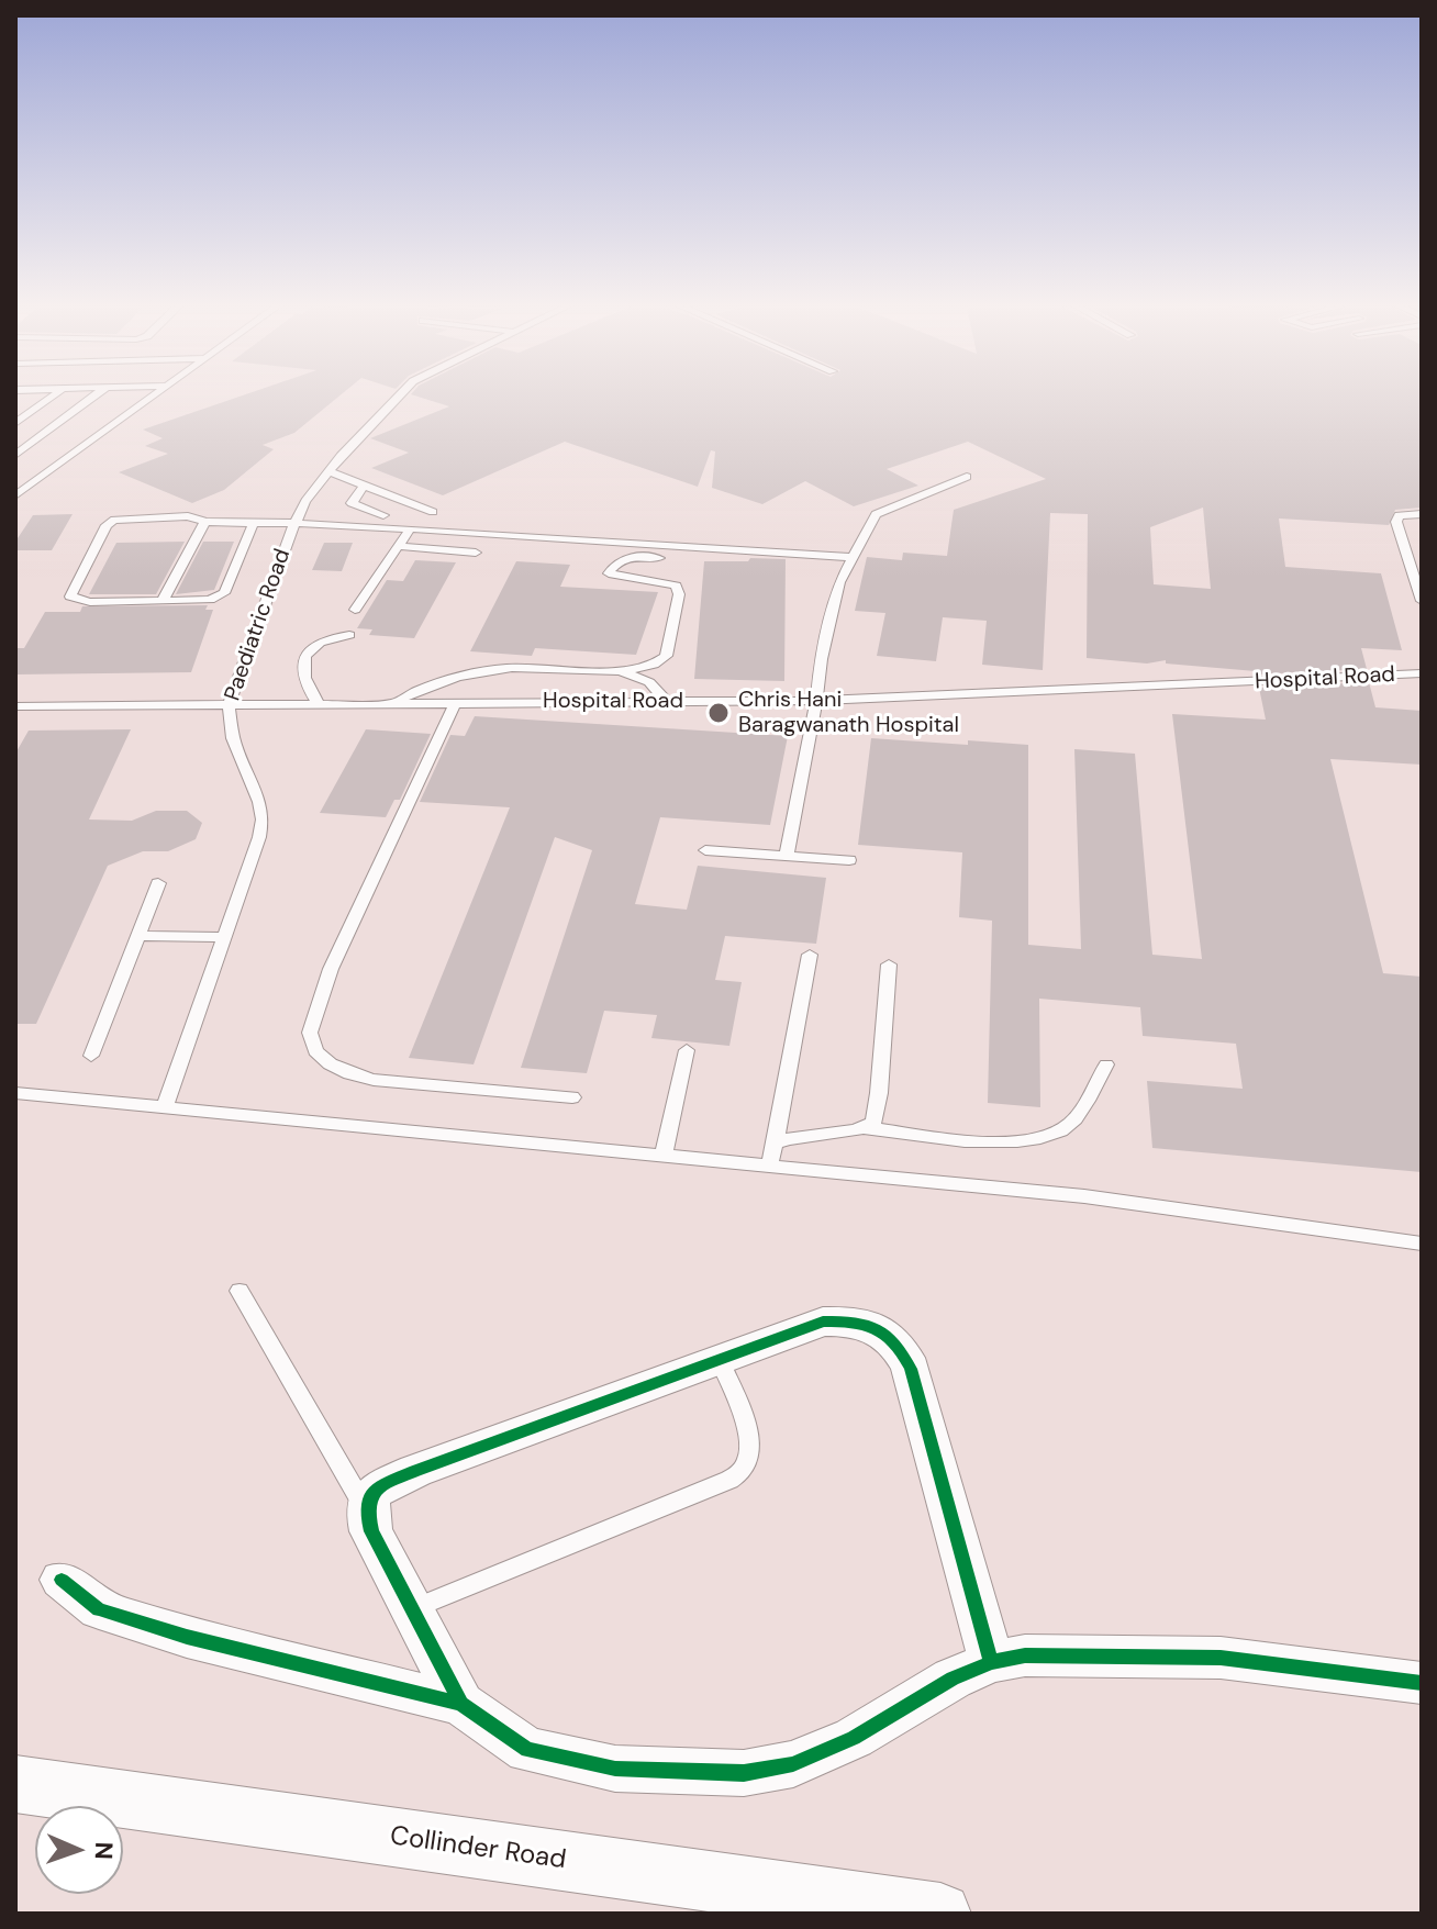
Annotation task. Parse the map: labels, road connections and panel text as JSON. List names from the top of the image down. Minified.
{"streets":{"street":["Collinder Road"],"lane":["Paediatric Road","Hospital Road"]},"crossings":[["Paediatric Road","Hospital Road"]],"places":["Chris Hani Baragwanath Hospital"],"north":"right"}
